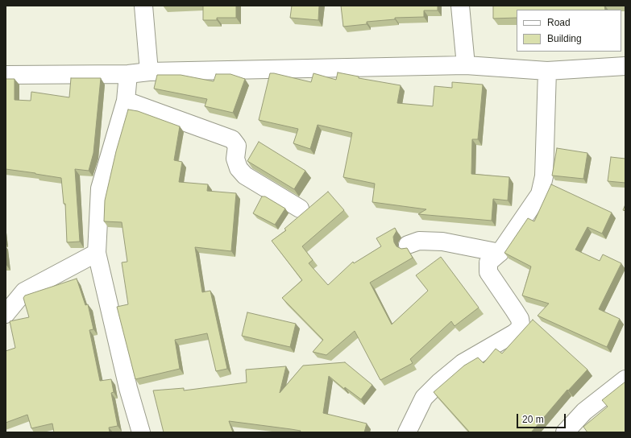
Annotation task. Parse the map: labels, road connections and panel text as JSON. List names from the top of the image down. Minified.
{"legend":["Road","Building"],"scale_bar":"20 m"}
